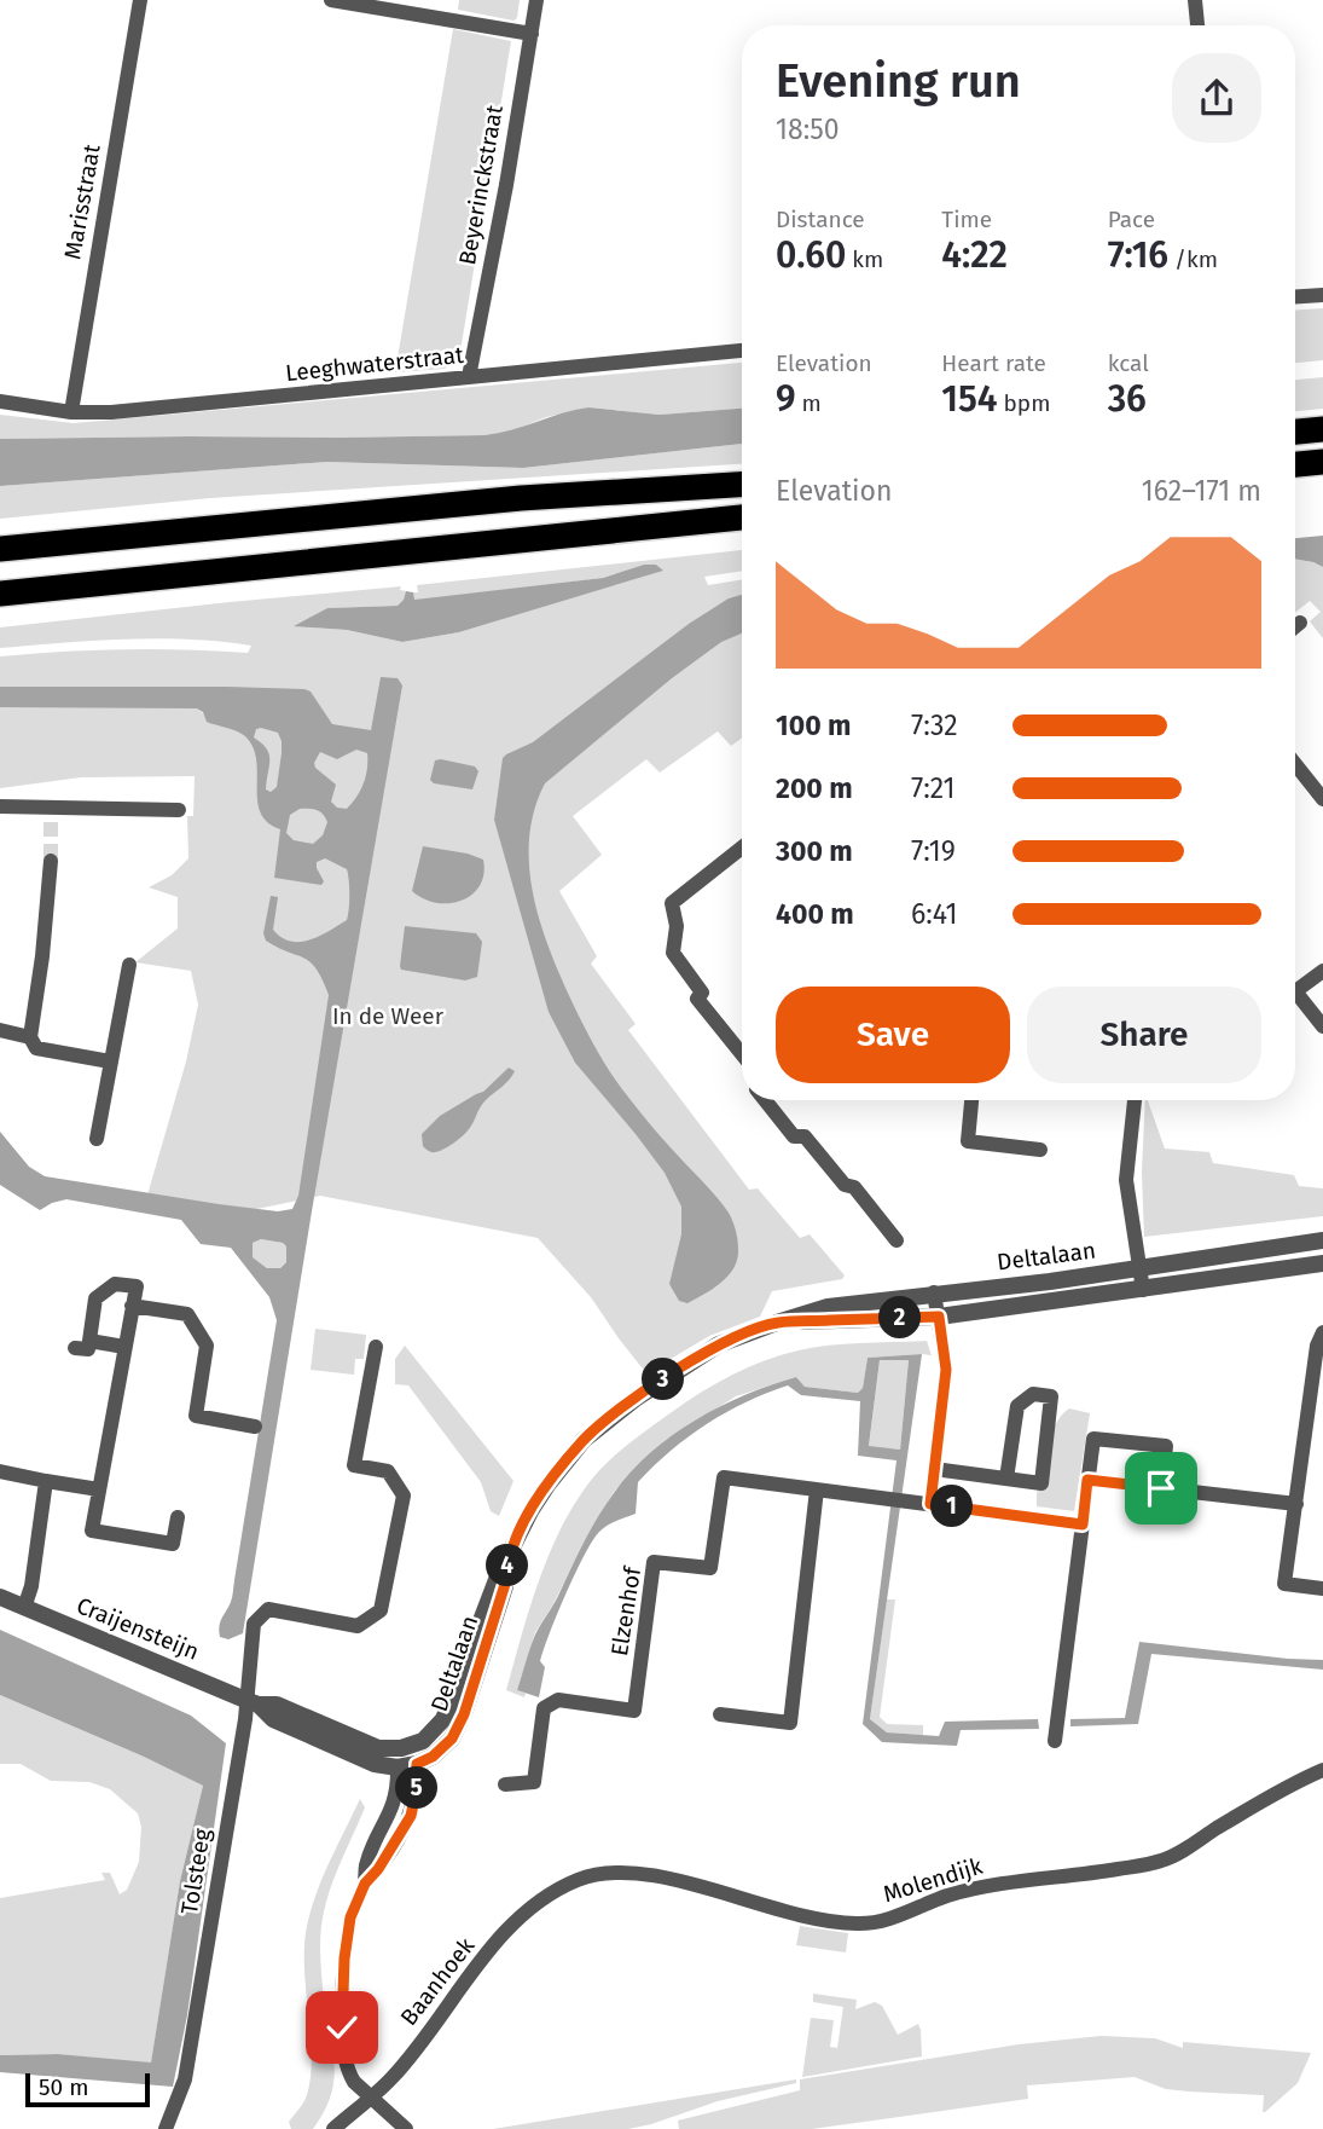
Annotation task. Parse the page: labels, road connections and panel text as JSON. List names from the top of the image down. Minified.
{"streets":{"street":["Beyerinckstraat","Marisstraat","Leeghwaterstraat","Deltalaan","Elzenhof","Craijensteijn","Tolsteeg","Molendijk","Baanhoek"]},"crossings":[["Beyerinckstraat","Leeghwaterstraat"],["Marisstraat","Leeghwaterstraat"],["Deltalaan","Craijensteijn"],["Craijensteijn","Tolsteeg"],["Molendijk","Baanhoek"]],"parks":["In de Weer"],"scale_bar":"50 m","page":{"heading":["Evening run","18:50"],"stats":[["Distance","0.60 km"],["Time","4:22"],["Pace","7:16 /km"],["Elevation","9 m"],["Heart rate","154 bpm"],["kcal","36"]],"chart":["Elevation","162–171 m"],"list":[{"name":"100 m","note":"7:32"},{"name":"200 m","note":"7:21"},{"name":"300 m","note":"7:19"},{"name":"400 m","note":"6:41"}],"buttons":["Save","Share"],"pins":["2","3","1","4","5"],"scale":"50 m"}}
